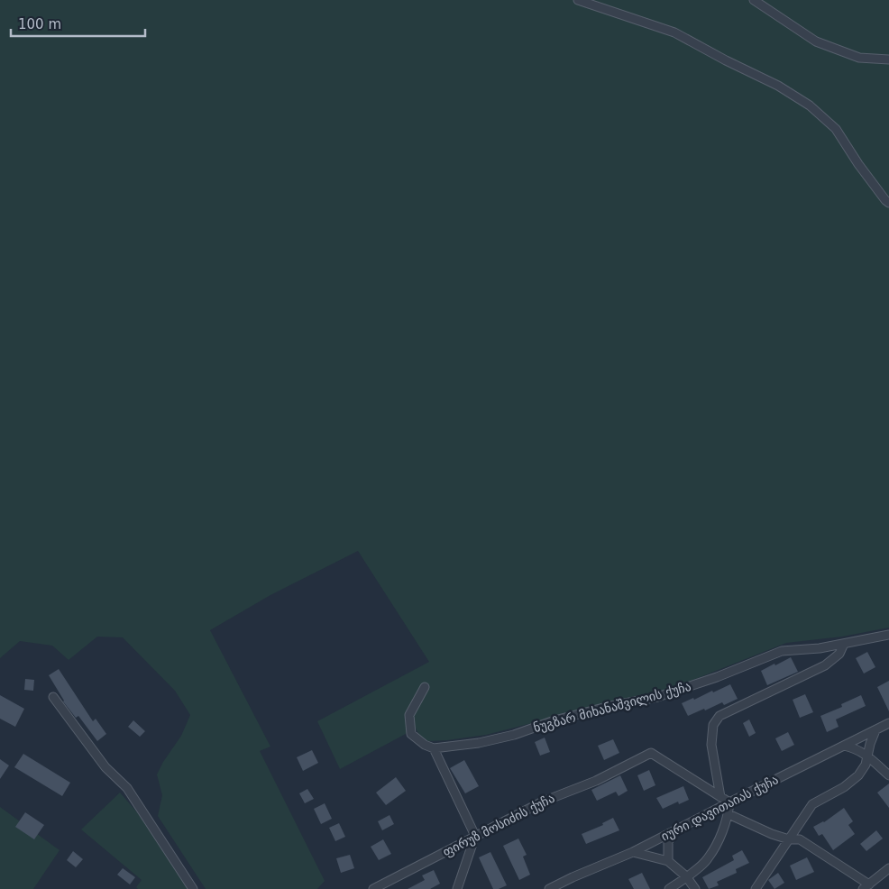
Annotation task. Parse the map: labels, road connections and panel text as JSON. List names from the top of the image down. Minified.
{"streets":{"street":["ნუგზარ მიხანაშვილის ქუჩა","იური დავითაიას ქუჩა","ფირუზ მოსიძის ქუჩა"]},"scale_bar":"100 m"}
